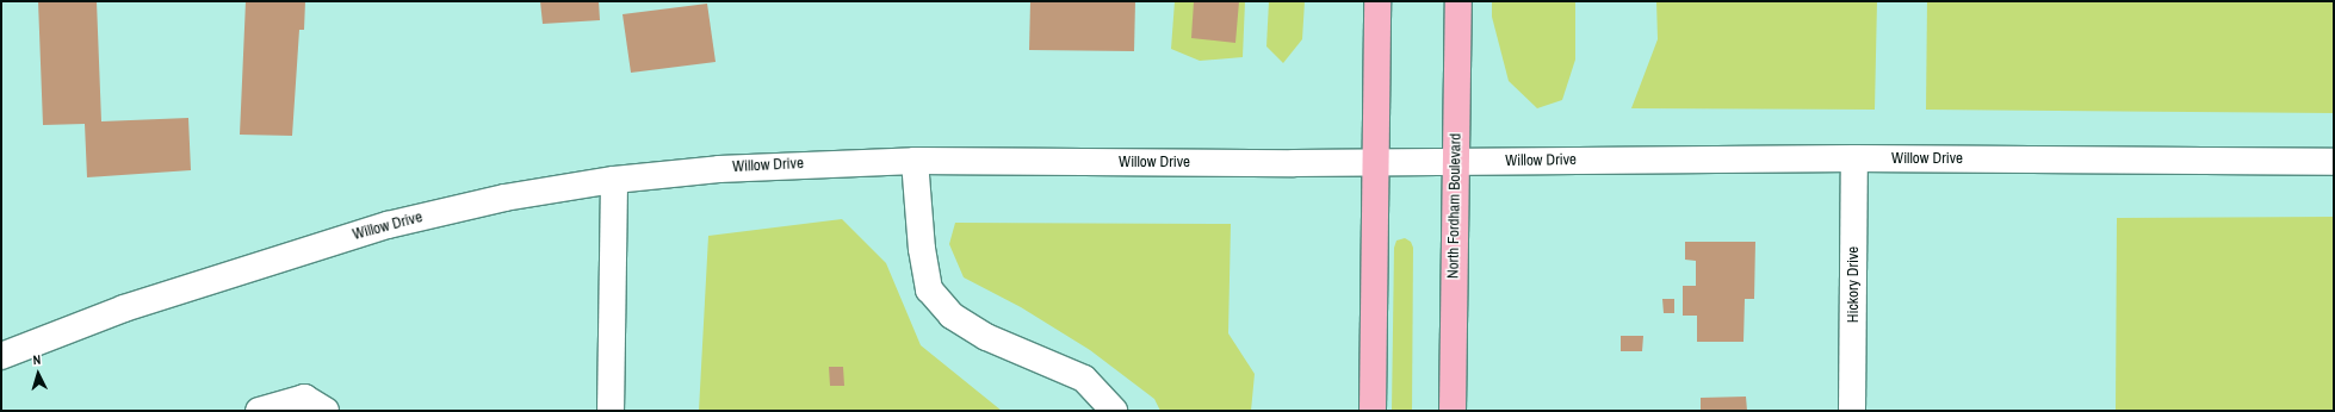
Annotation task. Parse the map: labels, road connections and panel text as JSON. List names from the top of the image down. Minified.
{"streets":{"highway":["North Fordham Boulevard"],"street":["Willow Drive","Hickory Drive"]},"crossings":[["Willow Drive","North Fordham Boulevard"],["Willow Drive","Hickory Drive"]],"north":"top"}
